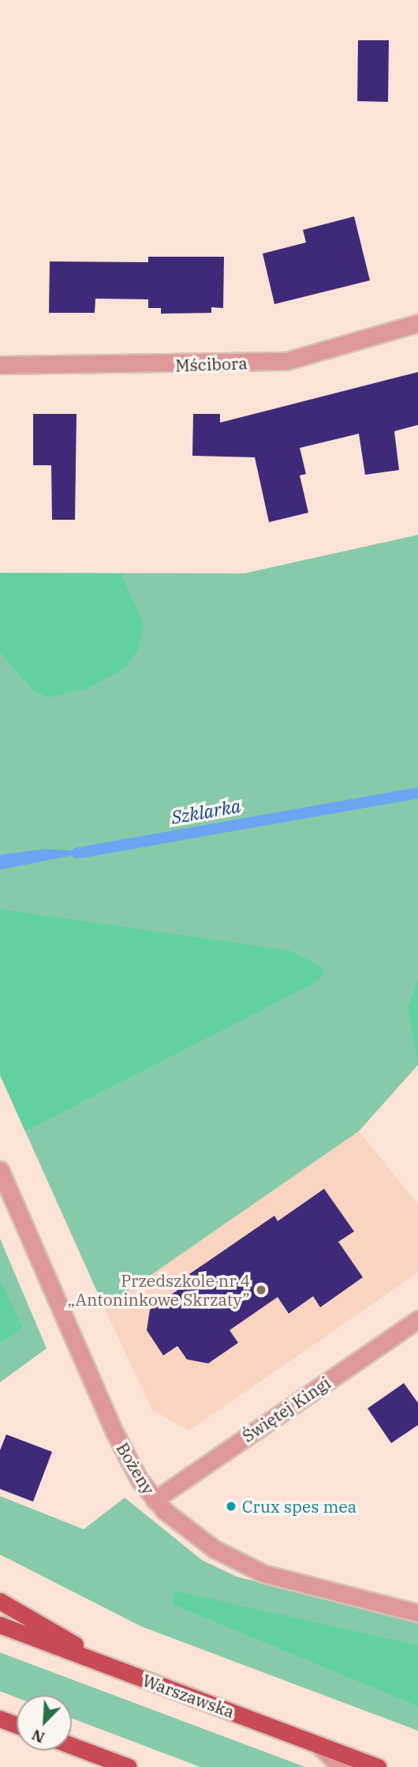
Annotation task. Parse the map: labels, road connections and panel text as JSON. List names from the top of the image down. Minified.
{"streets":{"main road":["Warszawska"],"street":["Mścibora","Świętej Kingi","Bożeny"]},"crossings":[["Świętej Kingi","Bożeny"]],"water":["Szklarka"],"places":["Przedszkole nr 4 „Antoninkowe Skrzaty”","Crux spes mea"],"north":"bottom left"}
